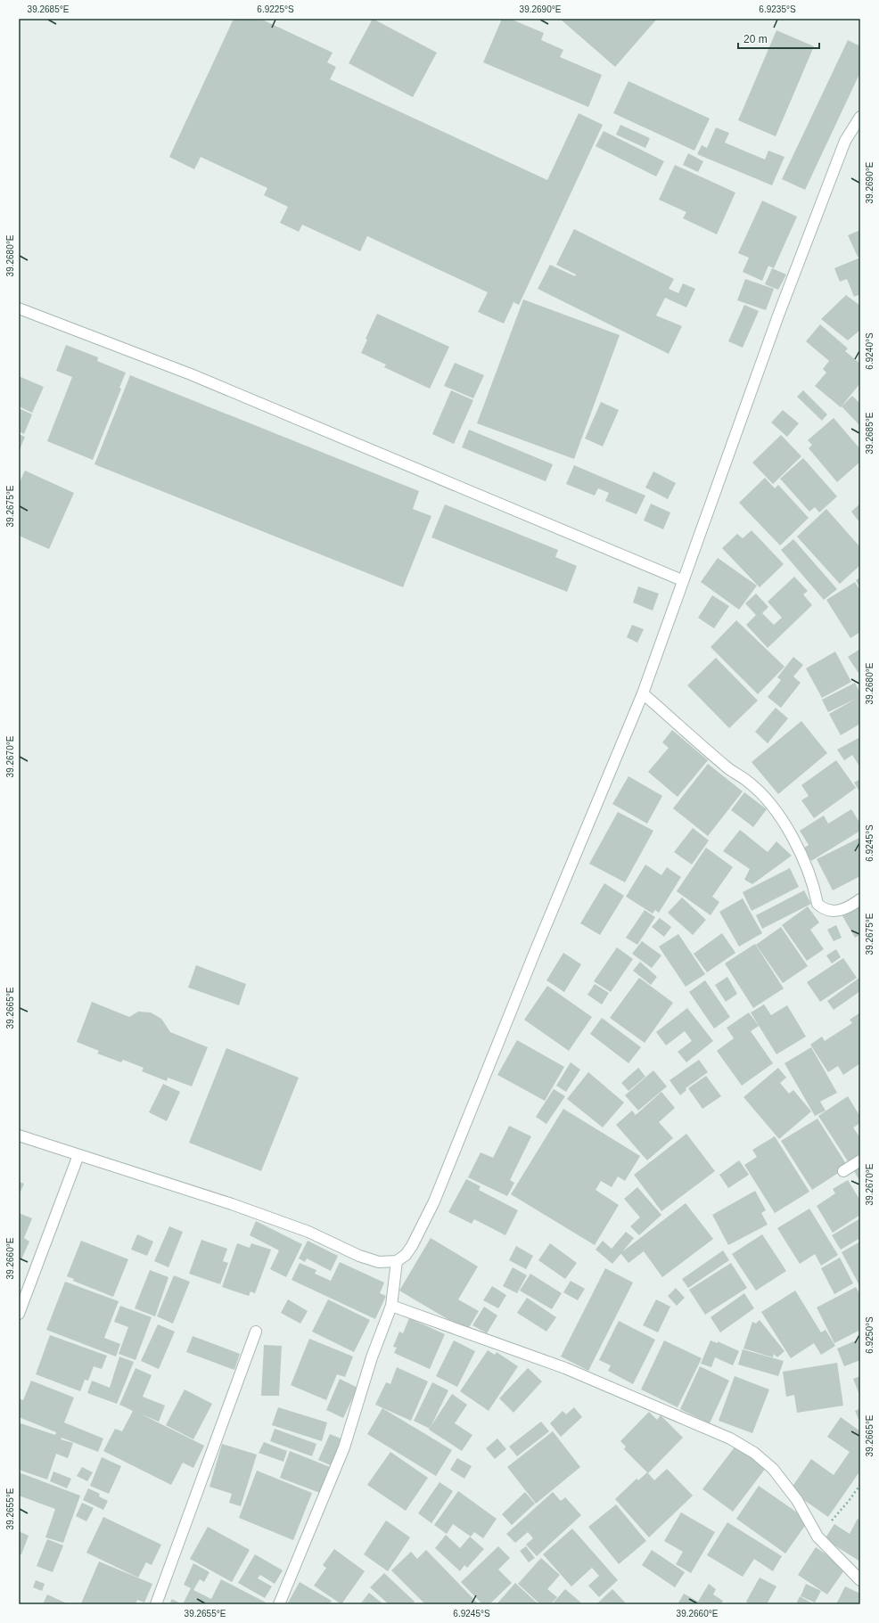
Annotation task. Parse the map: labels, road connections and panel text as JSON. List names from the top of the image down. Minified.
{"scale_bar":"20 m","coordinates":["39.2685°E","6.9225°S","39.2690°E","6.9235°S","39.2680°E","6.9240°S","39.2675°E","39.2670°E","6.9245°S","39.2665°E","39.2660°E","6.9250°S","39.2655°E"]}
